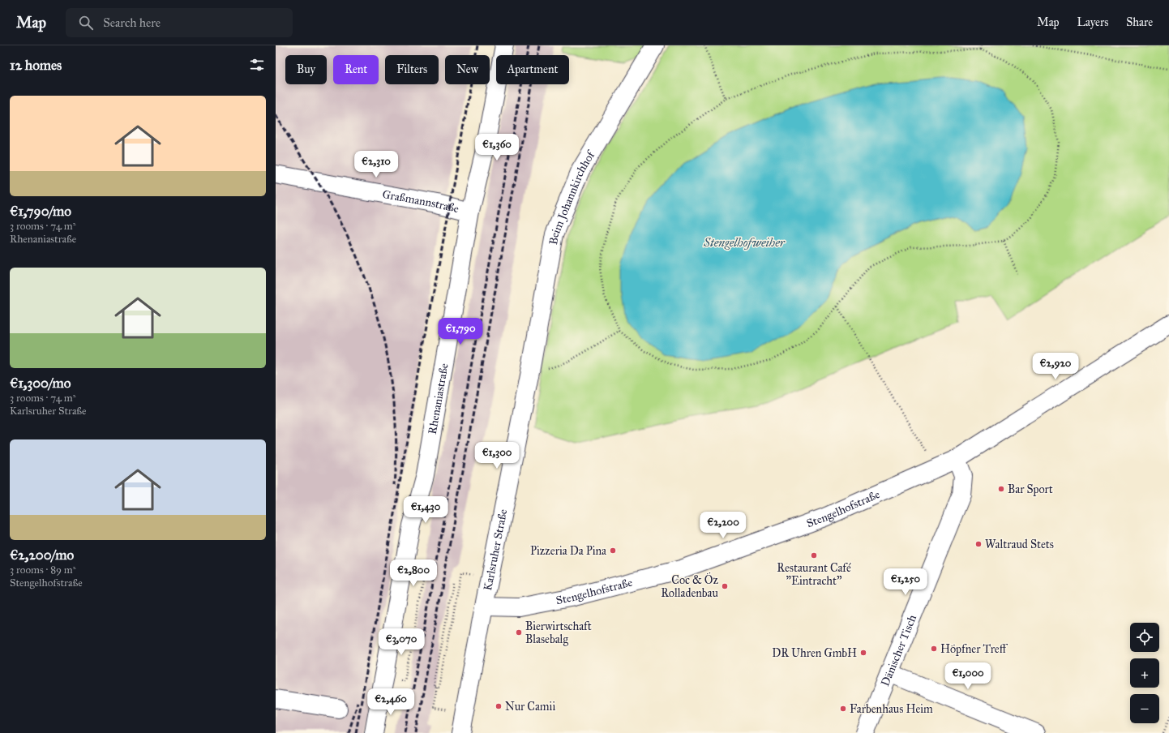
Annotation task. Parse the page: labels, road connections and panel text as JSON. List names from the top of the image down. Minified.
{"streets":{"street":["Beim Johannkirchhof","Graßmannstraße","Rhenaniastraße","Stengelhofstraße","Karlsruher Straße","Dänischer Tisch"]},"crossings":[["Beim Johannkirchhof","Karlsruher Straße"],["Graßmannstraße","Rhenaniastraße"],["Stengelhofstraße","Karlsruher Straße"],["Stengelhofstraße","Dänischer Tisch"]],"water":["Stengelhofweiher"],"places":["Bar Sport","Waltraud Stets","Pizzeria Da Pina","Restaurant Café \"Eintracht\"","Coc & Öz Rolladenbau","Bierwirtschaft Blasebalg","Höpfner Treff","DR Uhren GmbH","Nur Camii","Farbenhaus Heim"],"page":{"header":"Map","search":"Search here","nav":["Map","Layers","Share"],"heading":"12 homes","chip":["Buy","Rent","Filters","New","Apartment"],"list":[{"name":"€1,790/mo","note":"3 rooms · 74 m² · Rhenaniastraße"},{"name":"€1,300/mo","note":"3 rooms · 74 m² · Karlsruher Straße"},{"name":"€2,200/mo","note":"3 rooms · 89 m² · Stengelhofstraße"}],"price":["€1,360","€2,310","€1,790","€2,920","€1,300","€1,430","€2,200","€2,800","€1,250","€3,070","€1,000","€2,460"],"map_buttons":["+","−"]}}
